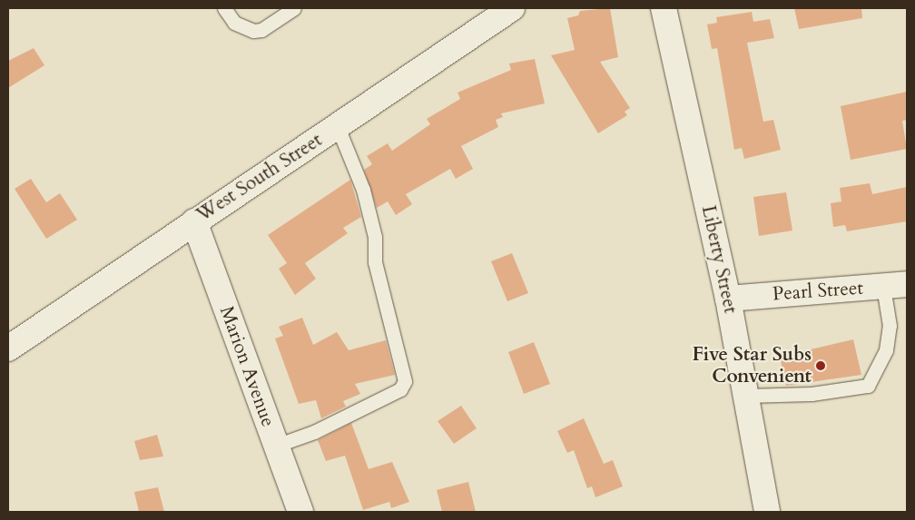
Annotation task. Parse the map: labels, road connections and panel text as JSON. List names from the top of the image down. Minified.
{"streets":{"street":["West South Street","Liberty Street","Pearl Street","Marion Avenue"]},"crossings":[["West South Street","Marion Avenue"],["Liberty Street","Pearl Street"]],"places":["Five Star Subs Convenient"]}
